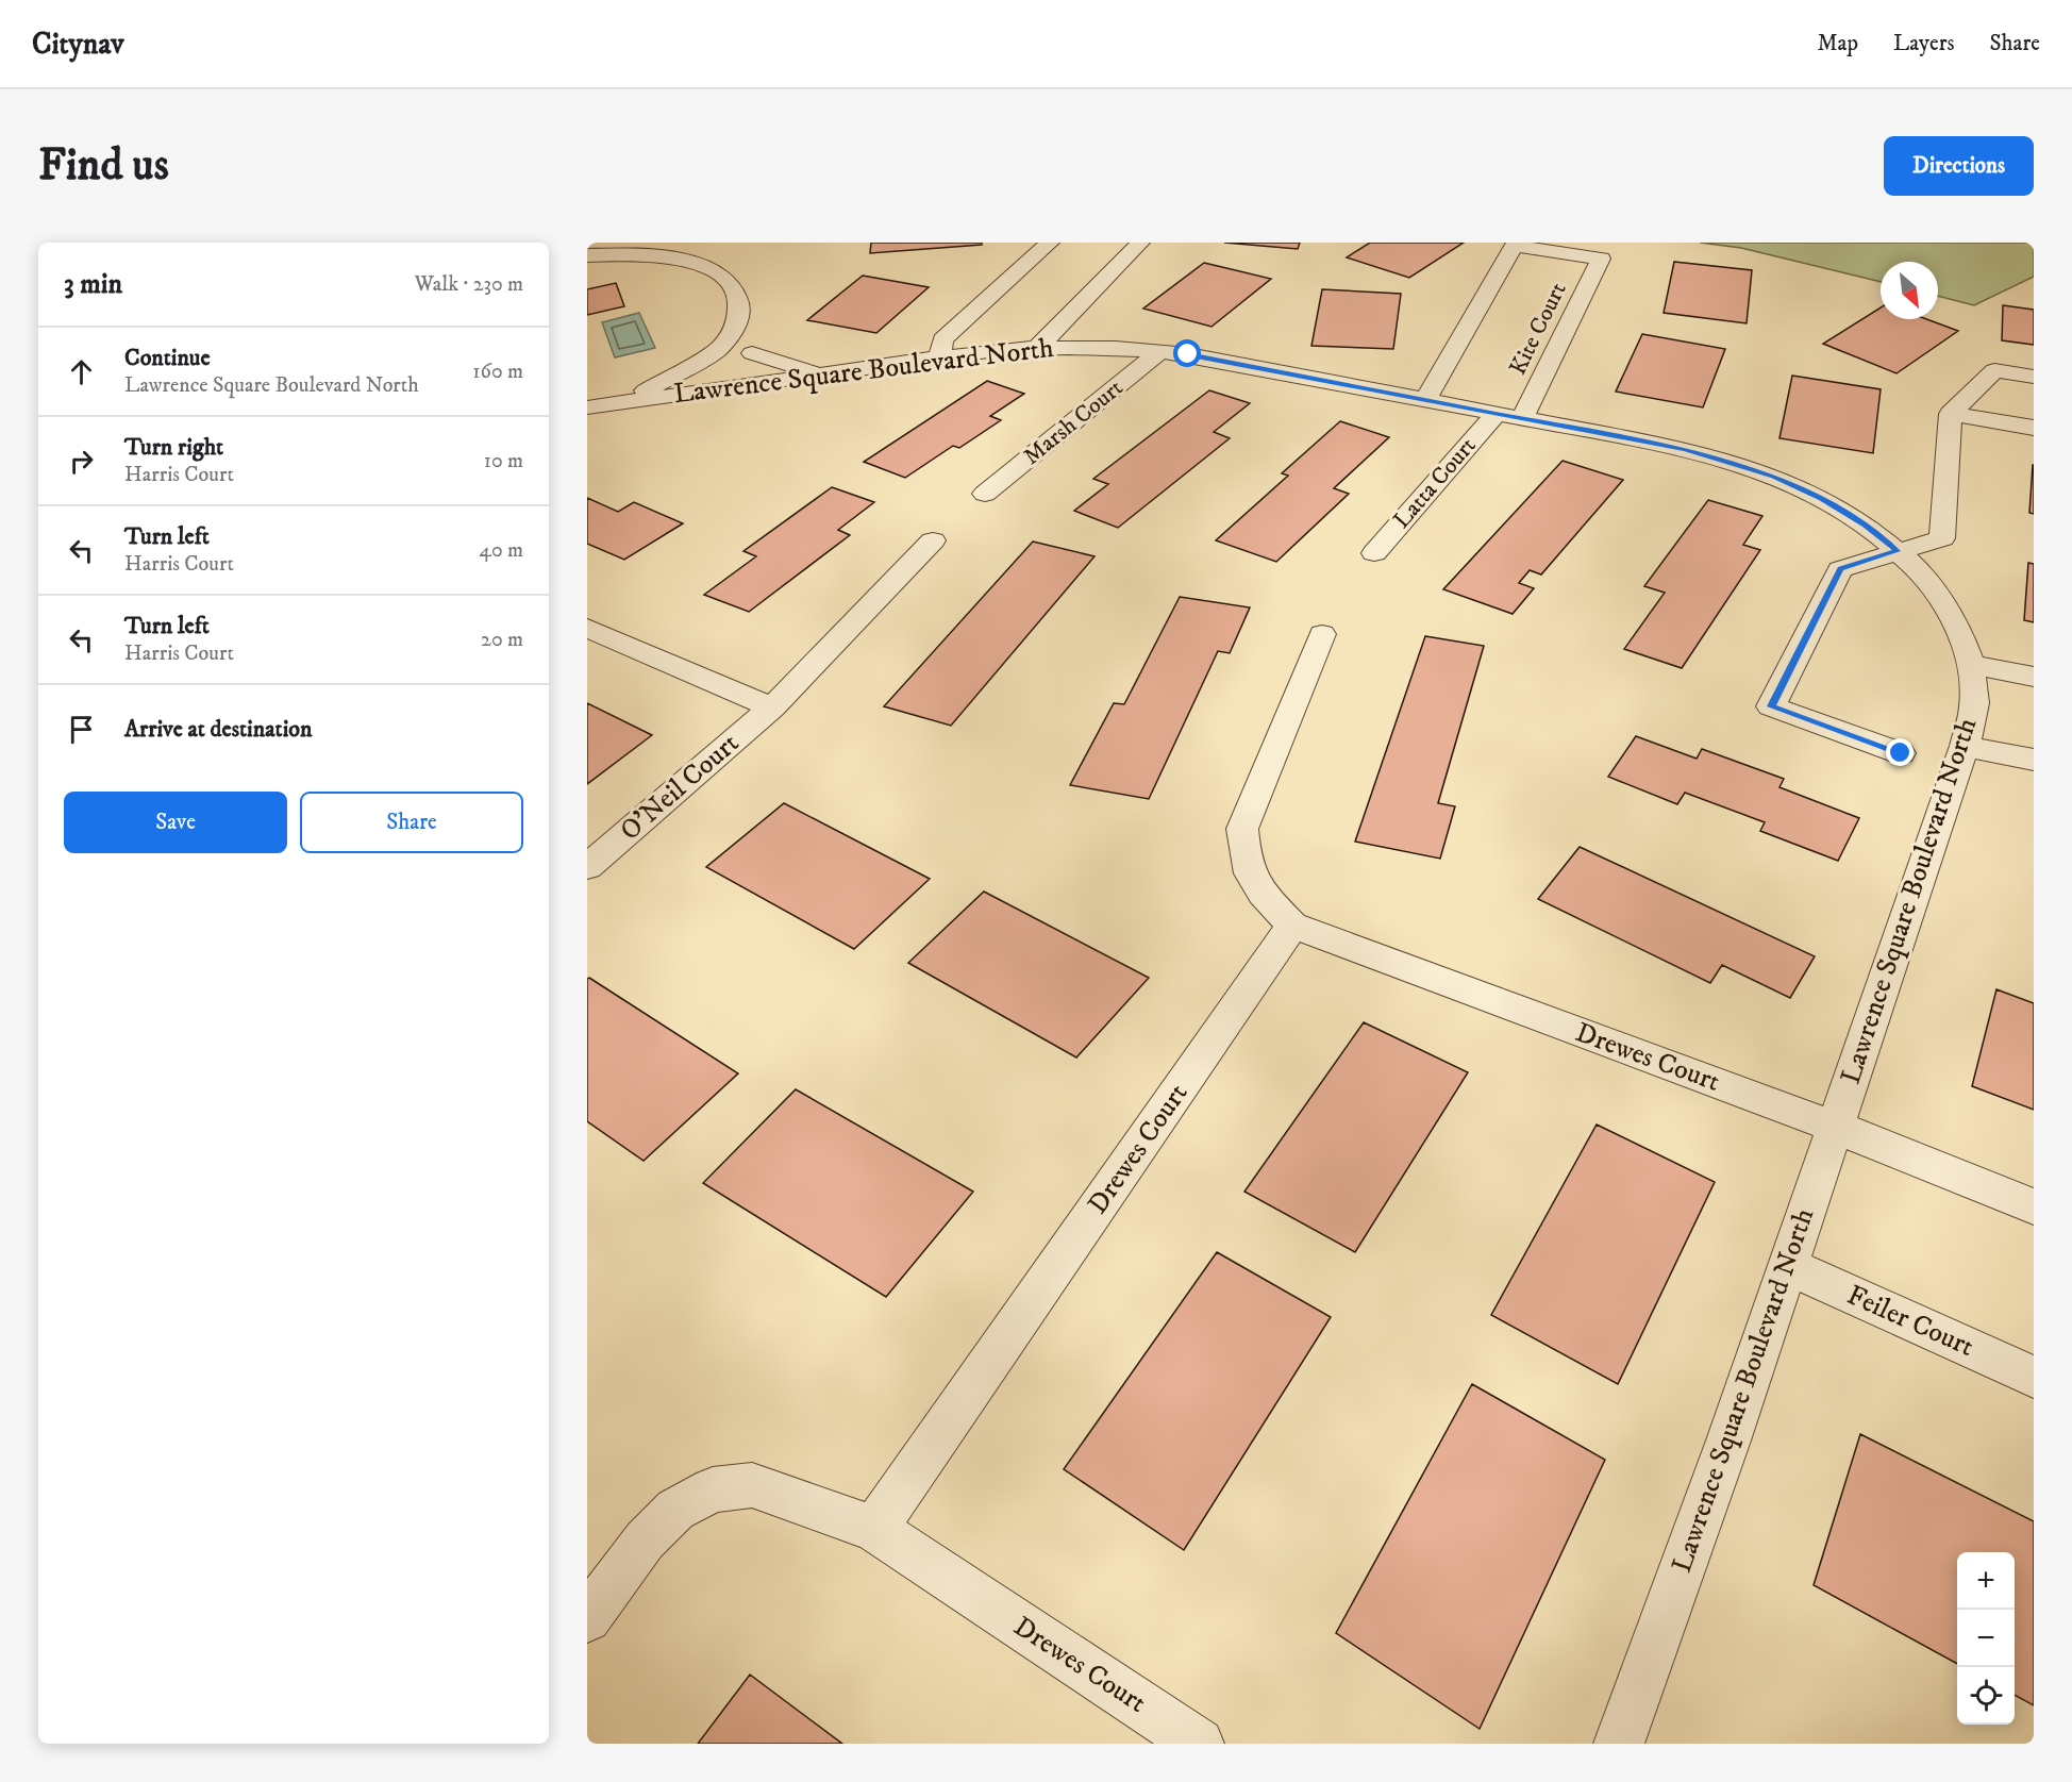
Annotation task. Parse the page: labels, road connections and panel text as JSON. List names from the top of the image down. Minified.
{"streets":{"street":["Kite Court","Lawrence Square Boulevard North","Marsh Court","Latta Court","O'Neil Court","Drewes Court","Feiler Court"]},"crossings":[["Kite Court","Lawrence Square Boulevard North"],["Kite Court","Latta Court"],["Lawrence Square Boulevard North","Marsh Court"],["Lawrence Square Boulevard North","Latta Court"],["Lawrence Square Boulevard North","Drewes Court"],["Lawrence Square Boulevard North","Feiler Court"]],"north":"bottom right","page":{"header":"Citynav","nav":["Map","Layers","Share"],"buttons":["Directions",["Save","Share"]],"title":"Find us","heading":["3 min","Walk · 230 m"],"list":[["Continue","Lawrence Square Boulevard North","160 m"],["Turn right","Harris Court","10 m"],["Turn left","Harris Court","40 m"],["Turn left","Harris Court","20 m"],"Arrive at destination"],"map_buttons":["+","−"]}}
